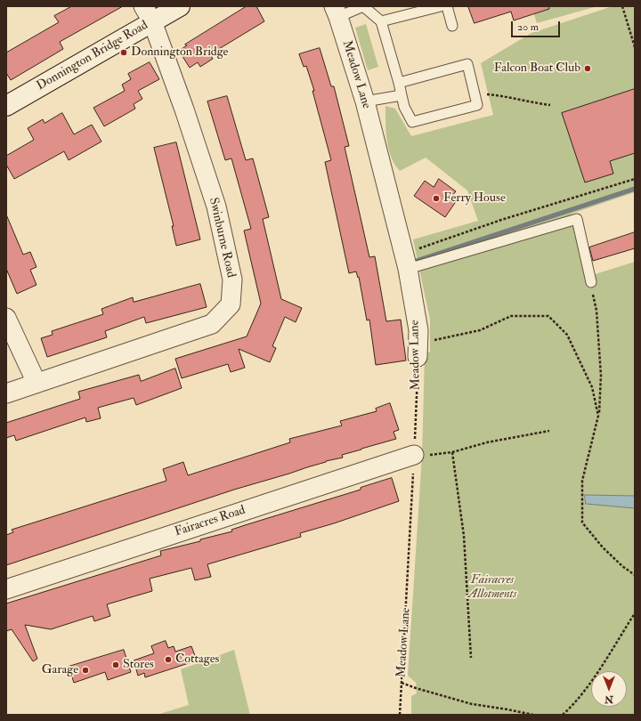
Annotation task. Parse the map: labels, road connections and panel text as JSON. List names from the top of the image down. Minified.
{"streets":{"main road":["Donnington Bridge Road"],"street":["Meadow Lane","Swinburne Road","Fairacres Road"]},"crossings":[["Donnington Bridge Road","Swinburne Road"],["Meadow Lane","Fairacres Road"]],"parks":["Fairacres Allotments"],"places":["Donnington Bridge","Falcon Boat Club","Ferry House","Cottages","Stores","Garage"],"scale_bar":"20 m","north":"bottom"}
